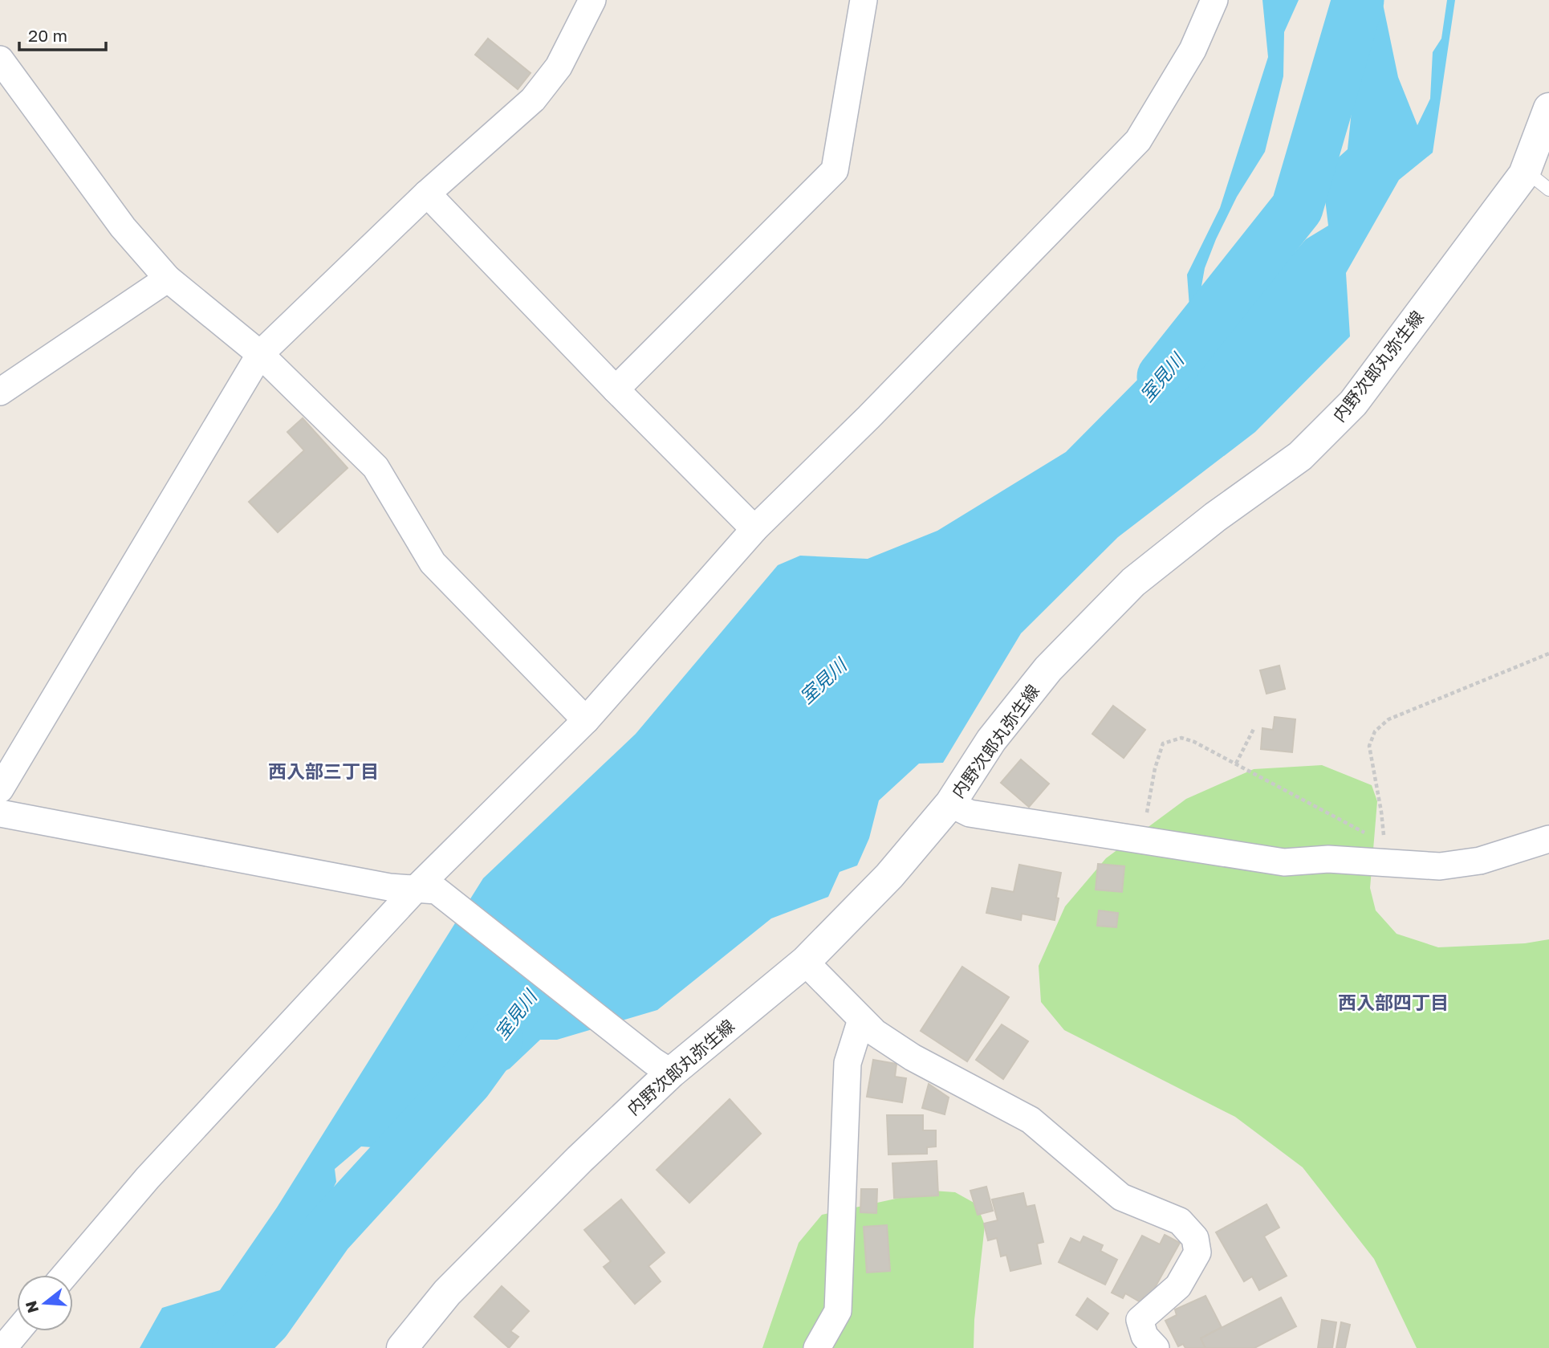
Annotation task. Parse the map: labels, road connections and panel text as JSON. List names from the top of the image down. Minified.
{"streets":{"main road":["内野次郎丸弥生線"]},"districts":["西入部三丁目","西入部四丁目"],"water":["室見川"],"scale_bar":"20 m","north":"left"}
